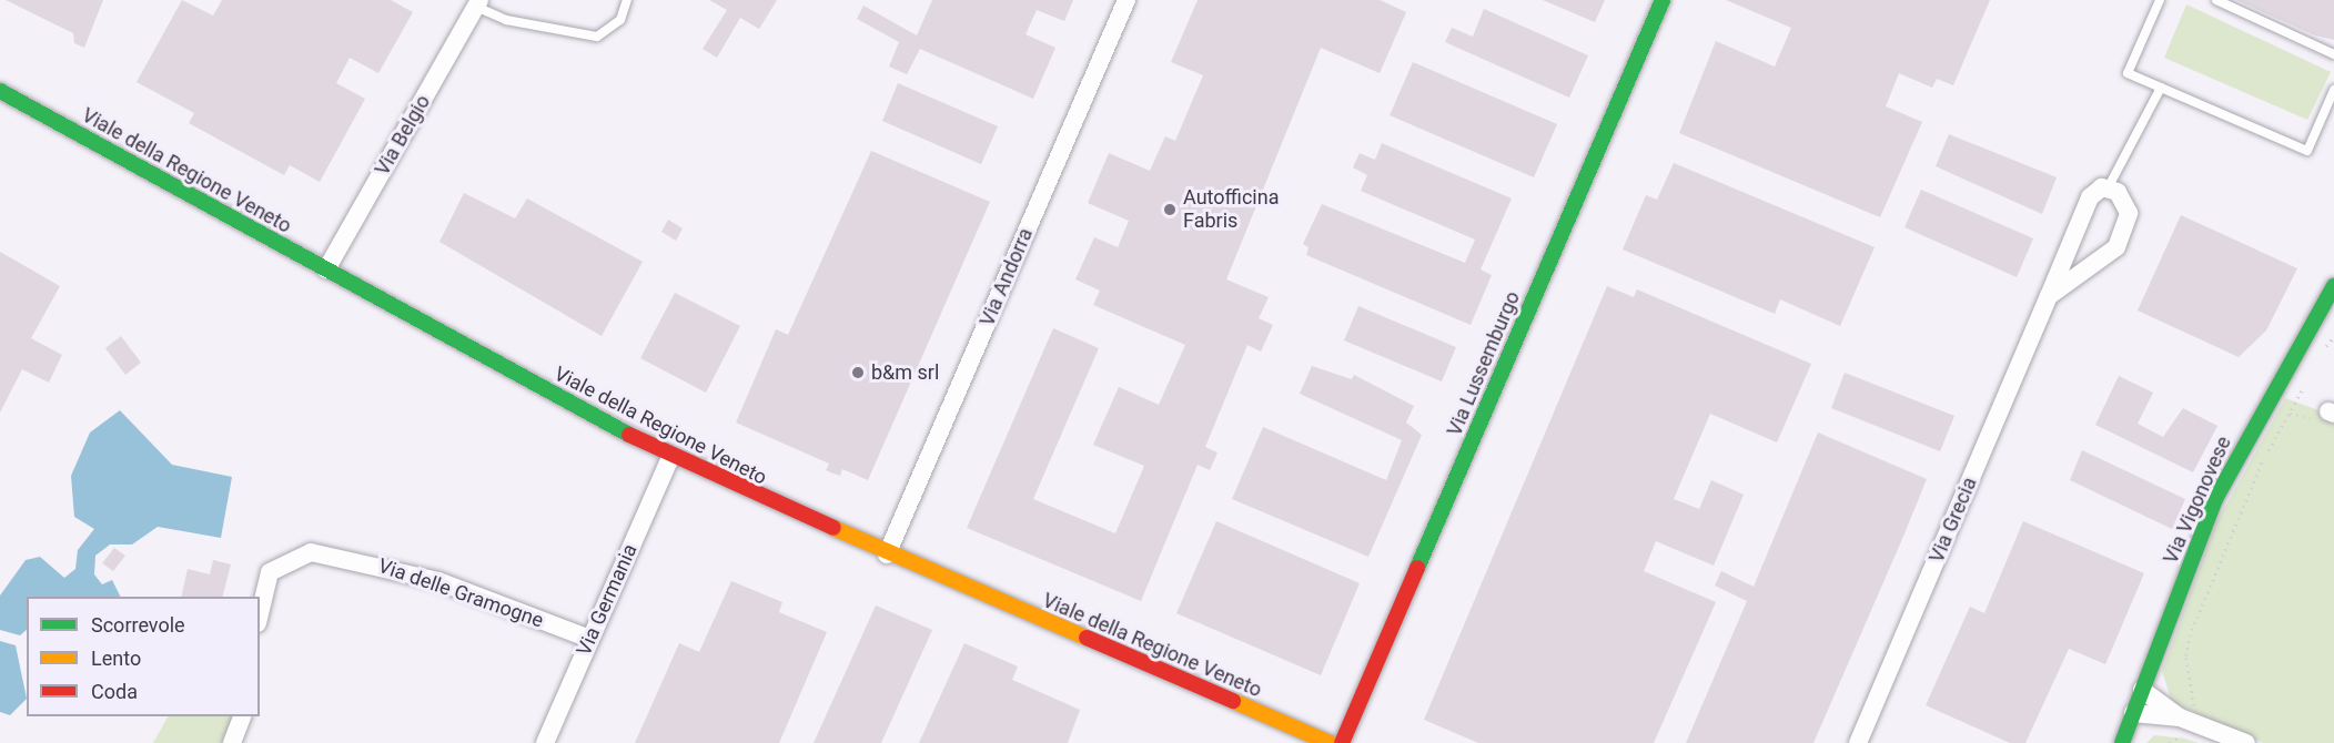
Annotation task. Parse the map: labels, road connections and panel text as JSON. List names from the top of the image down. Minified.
{"streets":{"street":["Via Belgio","Viale della Regione Veneto","Via Andorra","Via Lussemburgo","Via Vigonovese","Via Grecia","Via delle Gramogne","Via Germania"]},"crossings":[["Via Belgio","Viale della Regione Veneto"],["Viale della Regione Veneto","Via Andorra"],["Viale della Regione Veneto","Via Germania"],["Via delle Gramogne","Via Germania"]],"places":["Autofficina Fabris","b&m srl"],"legend":["Scorrevole","Lento","Coda"]}
